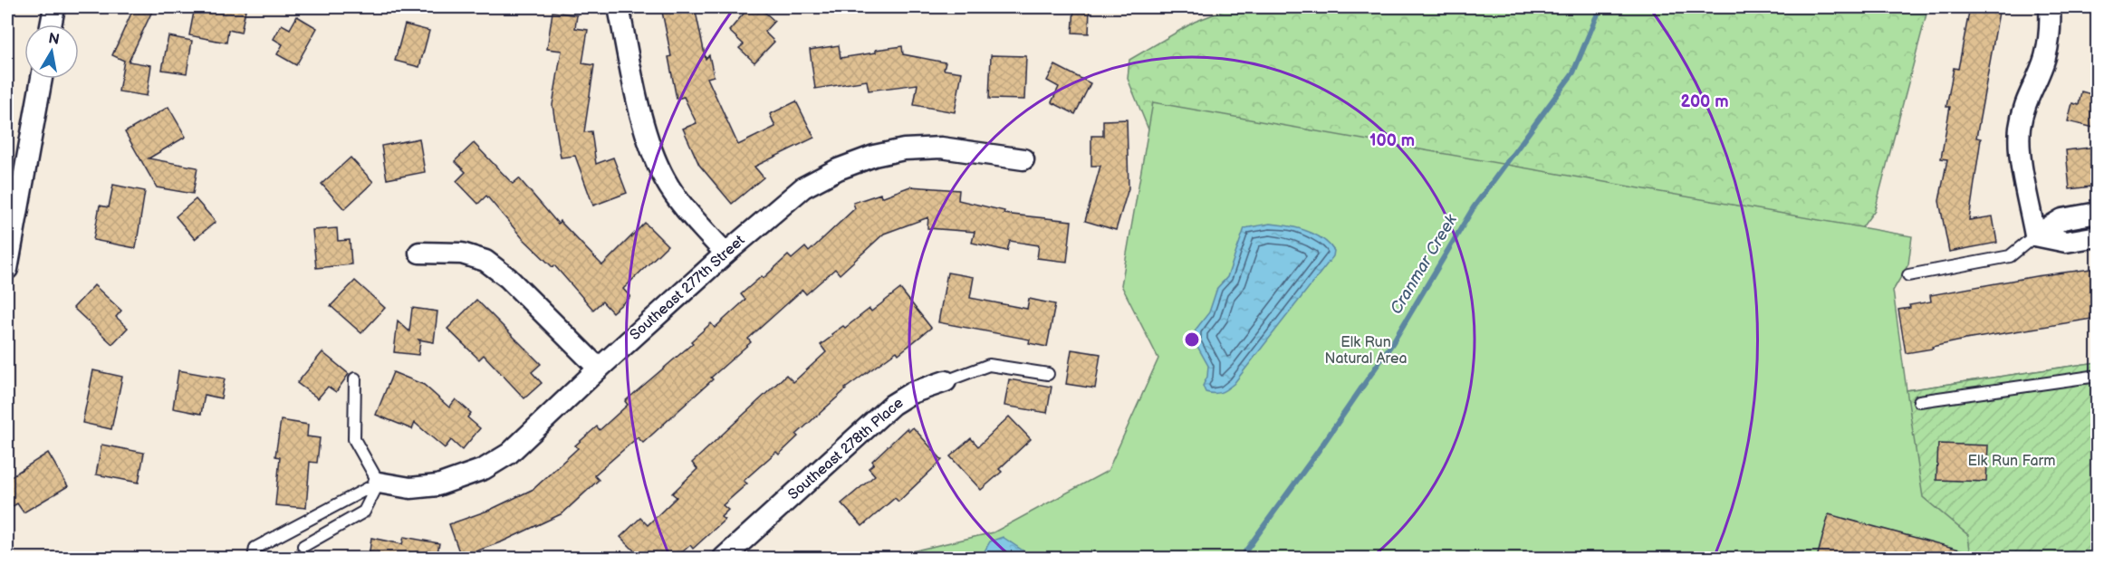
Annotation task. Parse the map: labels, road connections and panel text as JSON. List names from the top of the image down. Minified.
{"streets":{"street":["Southeast 277th Street","Southeast 278th Place"]},"water":["Cranmar Creek"],"parks":["Elk Run Natural Area","Elk Run Farm"],"north":"top","rings":["200 m","100 m"]}
